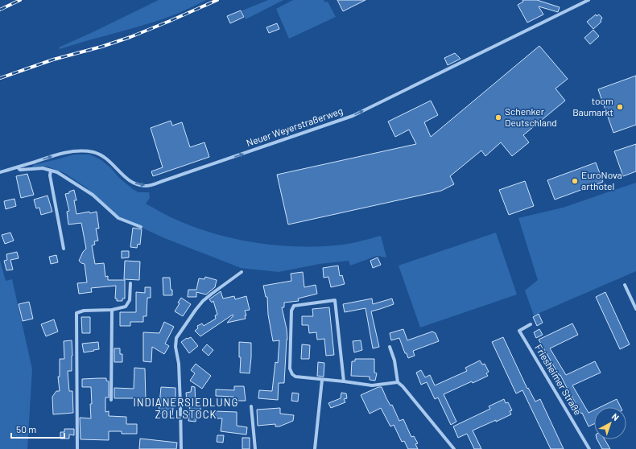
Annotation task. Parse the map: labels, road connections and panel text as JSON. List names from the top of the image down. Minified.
{"streets":{"street":["Neuer Weyerstraßerweg","Friesheimer Straße"]},"one_way":["Neuer Weyerstraßerweg"],"districts":["INDIANERSIEDLUNG ZOLLSTOCK"],"places":["toom Baumarkt","Schenker Deutschland","EuroNova arthotel"],"scale_bar":"50 m","north":"top right"}
